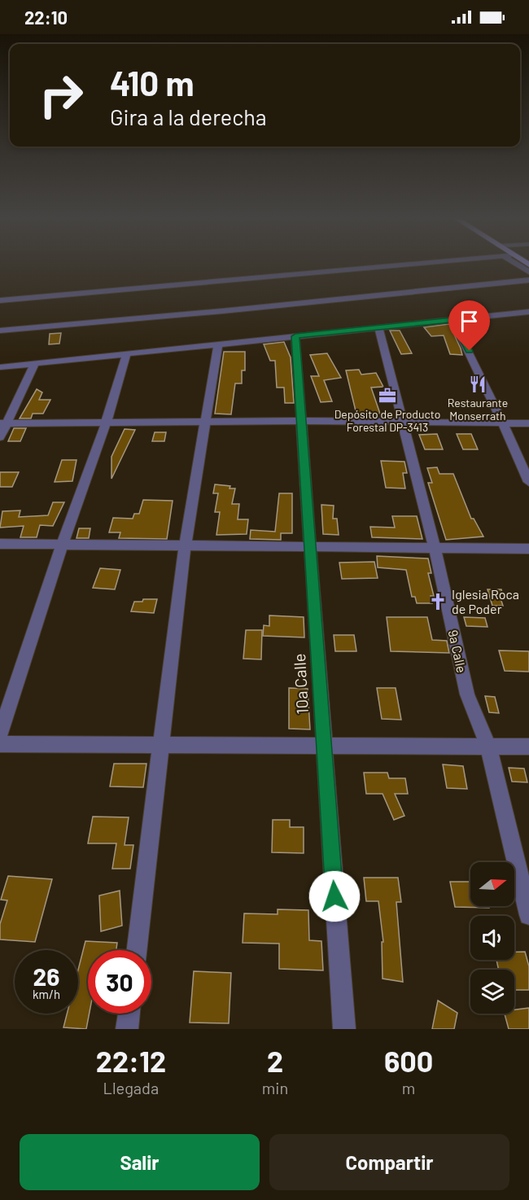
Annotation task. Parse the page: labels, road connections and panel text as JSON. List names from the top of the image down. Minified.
{"streets":{"street":["9a Calle","10a Calle"]},"places":{"restaurant":["Restaurante Monserrath"],"office":["Depósito de Producto Forestal DP-3413"],"church":["Iglesia Roca de Poder"]},"north":"right","page":{"status":"22:10","turn":["410 m","Gira a la derecha"],"speed":"26 km/h","limit":"30","eta":["22:12","Llegada","2","min","600","m"],"buttons":["Salir","Compartir"]}}
